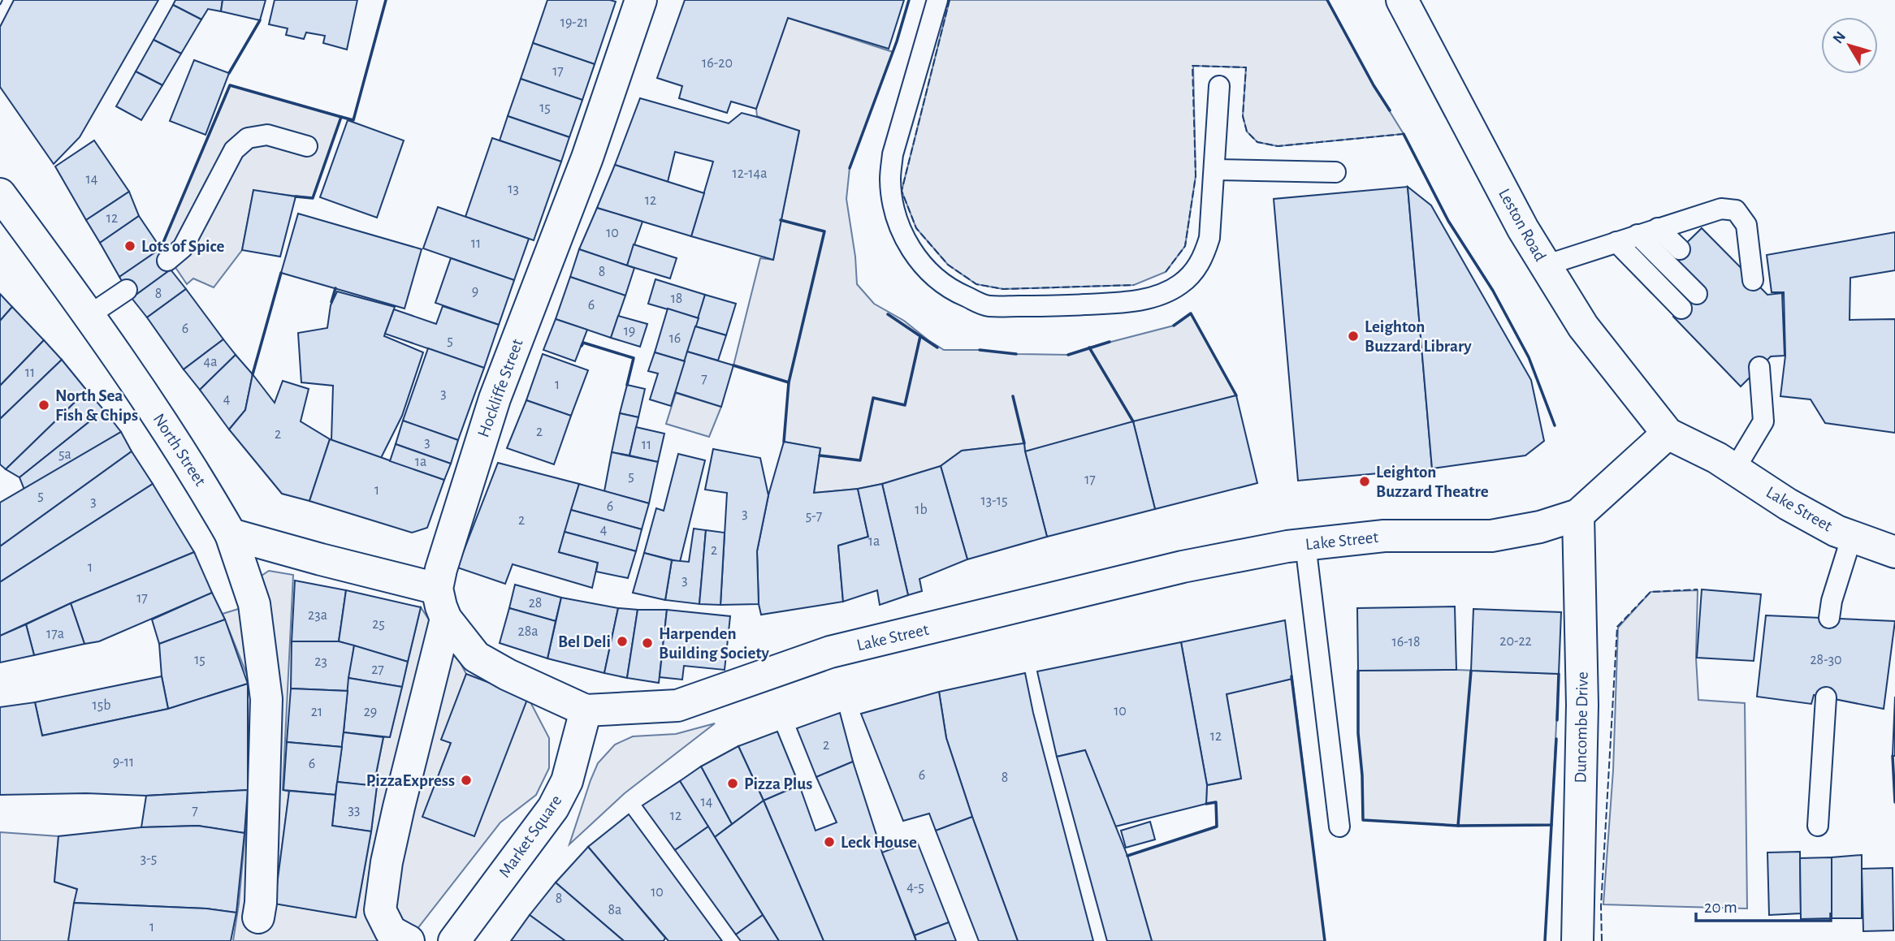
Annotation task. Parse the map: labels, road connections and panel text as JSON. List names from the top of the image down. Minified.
{"streets":{"street":["Leston Road","Hockliffe Street","North Street","Lake Street","Duncombe Drive","Market Square"]},"crossings":[["Leston Road","Lake Street"],["Hockliffe Street","Lake Street"],["Hockliffe Street","Market Square"],["Lake Street","Duncombe Drive"],["Lake Street","Market Square"]],"places":["Lots of Spice","Leighton Buzzard Library","North Sea Fish & Chips","Leighton Buzzard Theatre","Bel Deli","Harpenden Building Society","PizzaExpress","Pizza Plus","Leck House"],"house_numbers":["19-21","16-20","17","15","12-14a","14","13","12","12","10","11","8","9","8","18","6","6","19","16","5","4a","11","7","1","3","4","2","2","3","11","5a","1a","5","17","1","5","13-15","3","6","1b","3","5-7","2","4","1a","2","1","3","17","28","23a","25","28a","17a","20-22","16-18","15","28-30","23","27","15b","10","21","29","12","2","9-11","6","6","8","14","33","7","12","3-5","4-5","10","8","8a","1"],"scale_bar":"20 m","north":"top left"}
